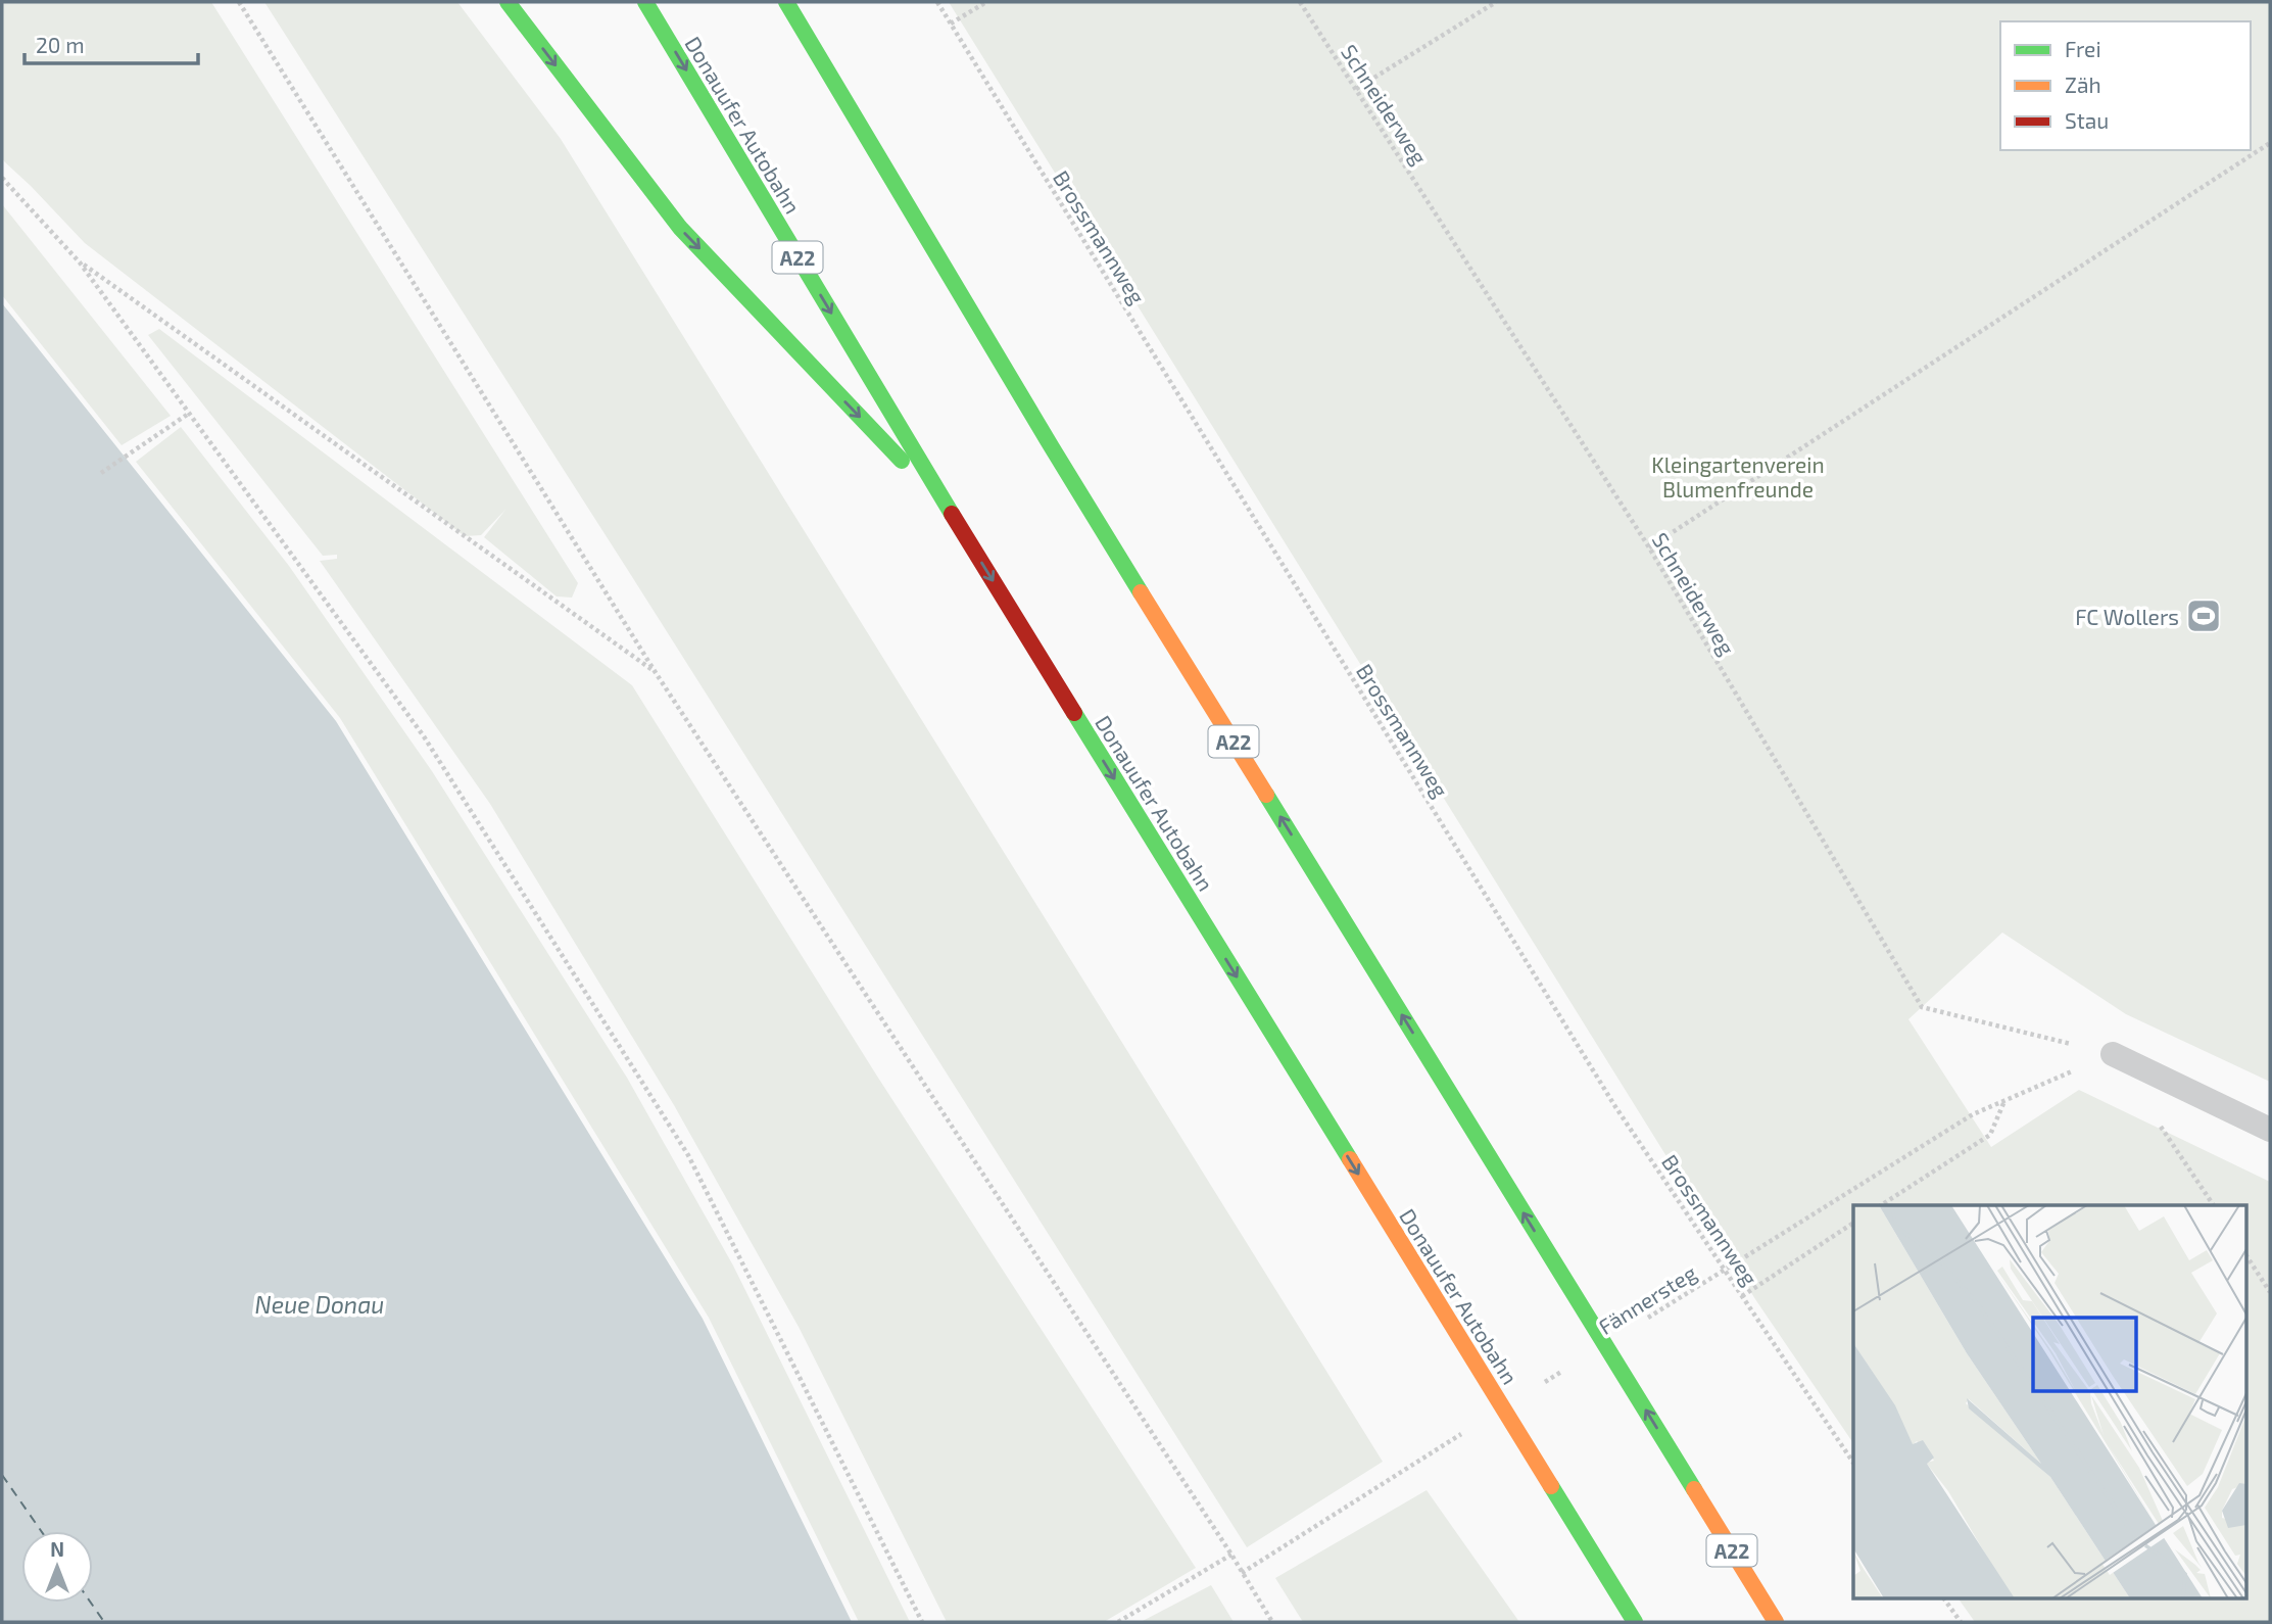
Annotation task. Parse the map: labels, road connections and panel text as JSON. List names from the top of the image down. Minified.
{"streets":{"highway":["Donauufer Autobahn","A22"],"path":["Schneiderweg","Brossmannweg","Fännersteg"]},"crossings":[["Schneiderweg","Fännersteg"]],"water":["Neue Donau"],"parks":["Kleingartenverein Blumenfreunde"],"places":{"sports":["FC Wollers"]},"legend":["Frei","Zäh","Stau"],"scale_bar":"20 m","north":"top"}
